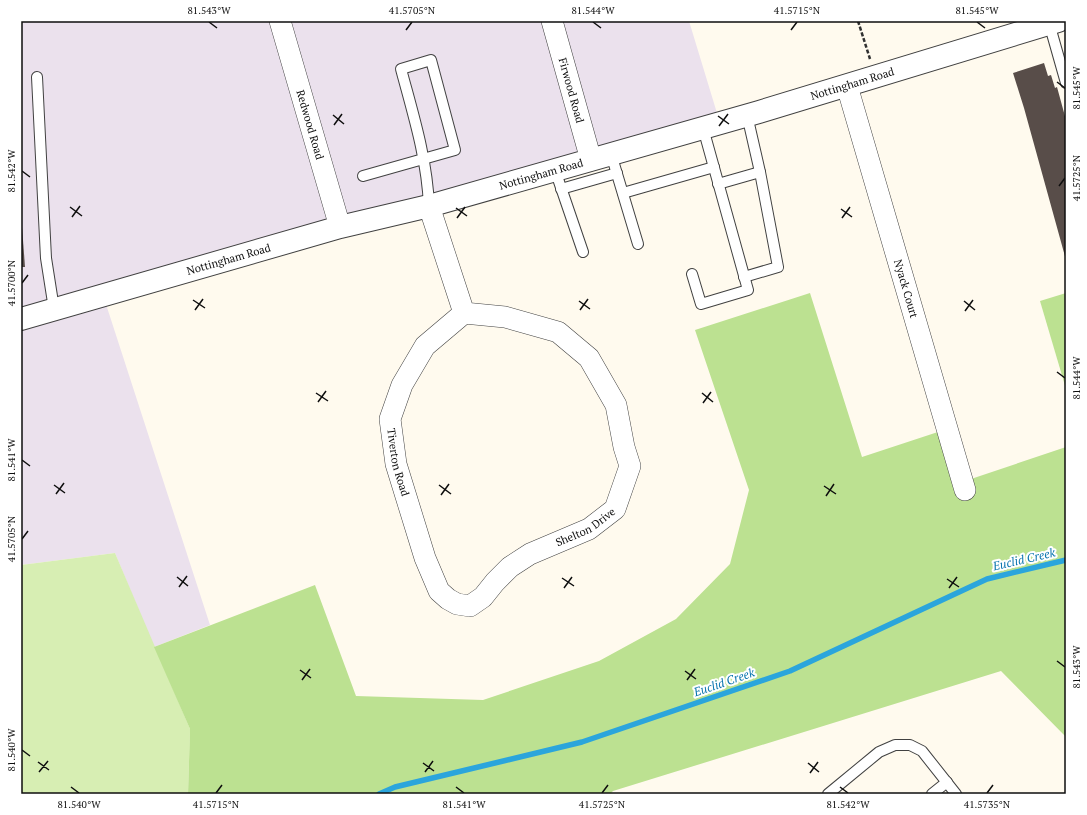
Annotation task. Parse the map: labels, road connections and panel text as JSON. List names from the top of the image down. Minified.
{"streets":{"street":["Nottingham Road","Firwood Road","Redwood Road","Nyack Court","Tiverton Road","Shelton Drive"]},"crossings":[["Nottingham Road","Firwood Road"],["Nottingham Road","Redwood Road"],["Nottingham Road","Nyack Court"],["Tiverton Road","Shelton Drive"]],"water":["Euclid Creek"],"coordinates":["81.543°W","41.5705°N","81.544°W","41.5715°N","81.545°W","81.542°W","41.5725°N","41.5700°N","81.541°W","81.540°W","41.5735°N"]}
